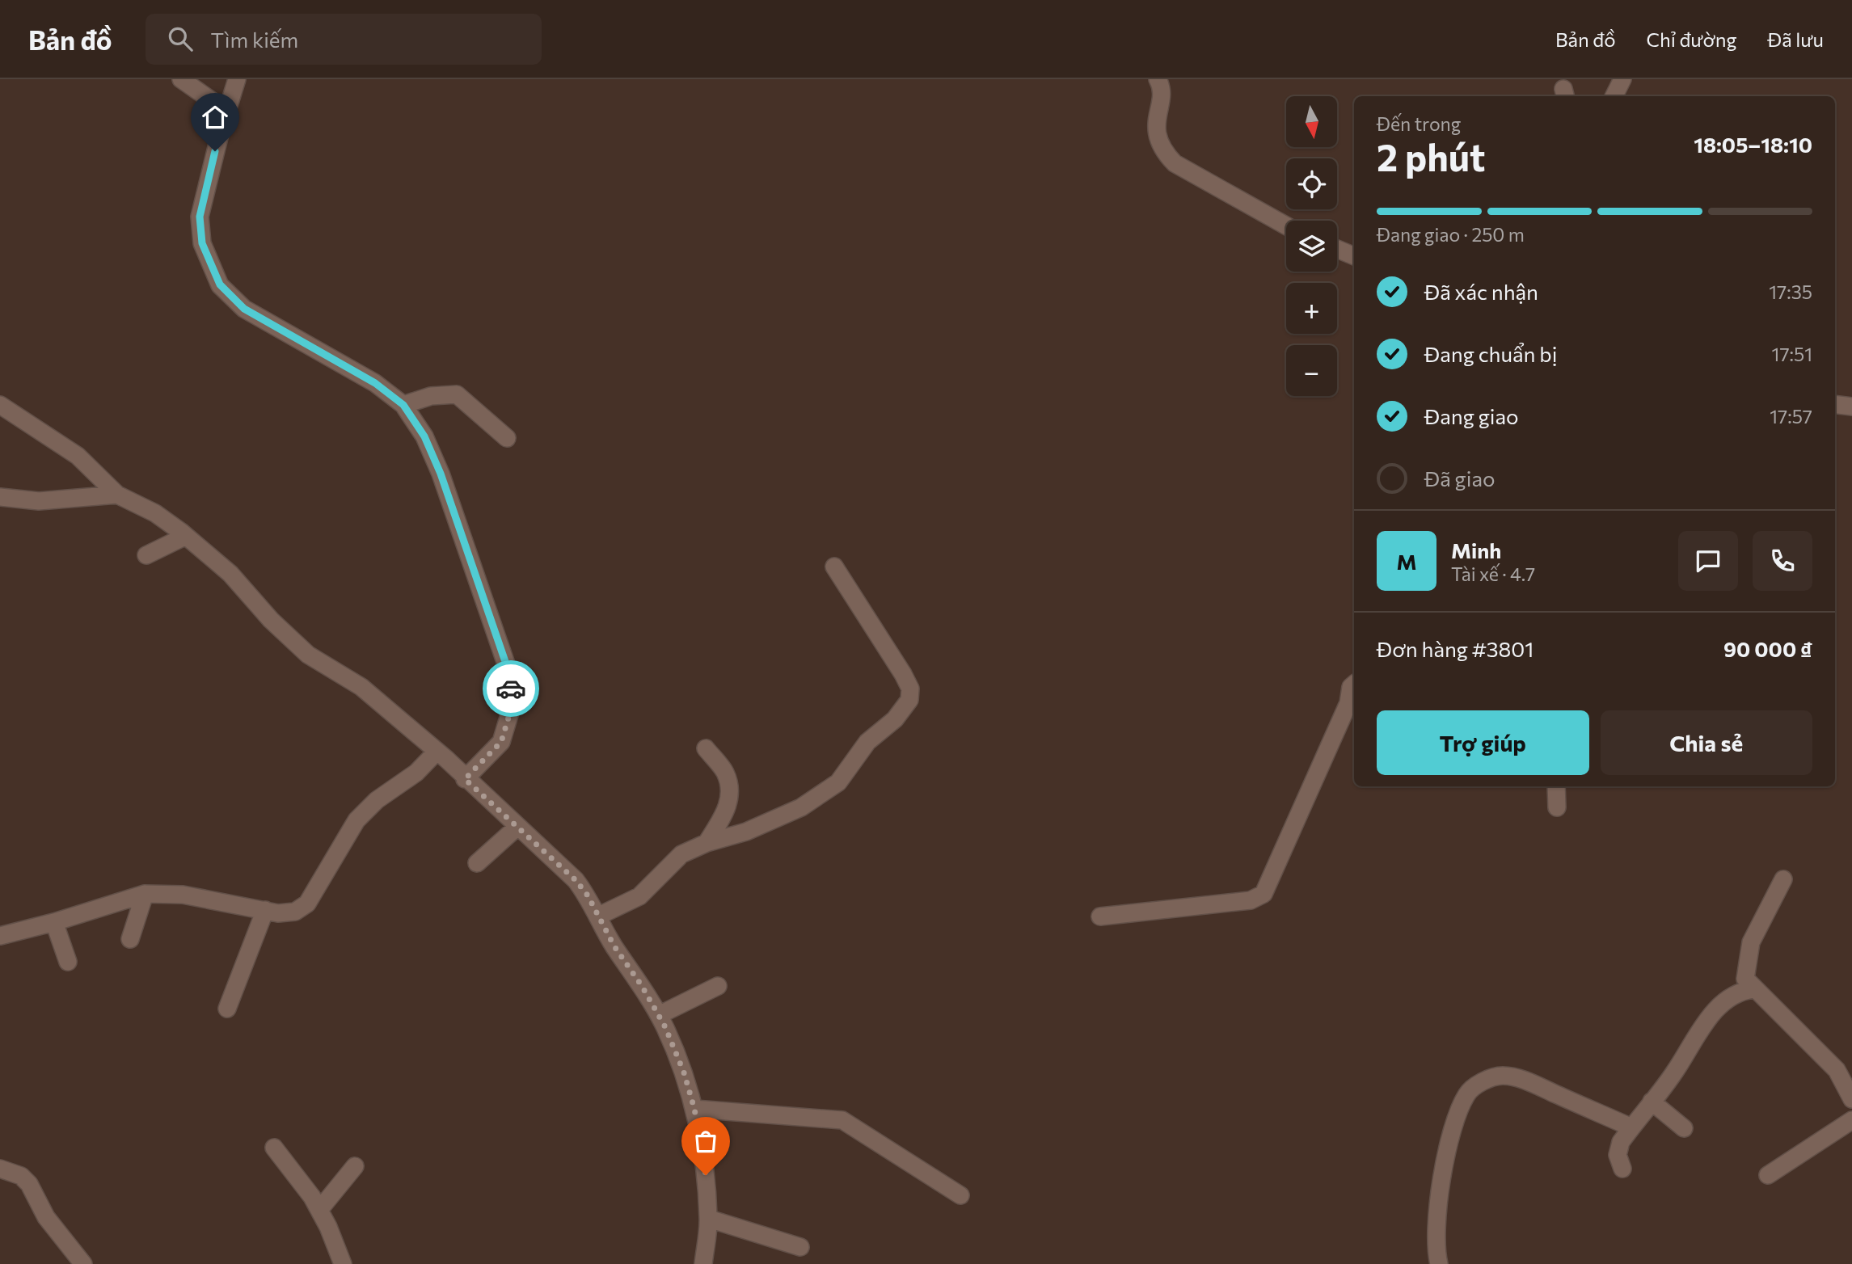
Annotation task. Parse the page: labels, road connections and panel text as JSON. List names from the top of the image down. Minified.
{"north":"bottom","page":{"header":"Bản đồ","search":"Tìm kiếm","nav":["Bản đồ","Chỉ đường","Đã lưu"],"map_buttons":["+","−"],"heading":["2 phút","Đến trong","18:05–18:10"],"panel":["Minh","Tài xế · 4.7","Đơn hàng #3801","90 000 ₫"],"bar":"Đang giao · 250 m","list":[["Đã xác nhận","17:35"],["Đang chuẩn bị","17:51"],["Đang giao","17:57"],"Đã giao"],"round":"M","buttons":["Trợ giúp","Chia sẻ"]}}
